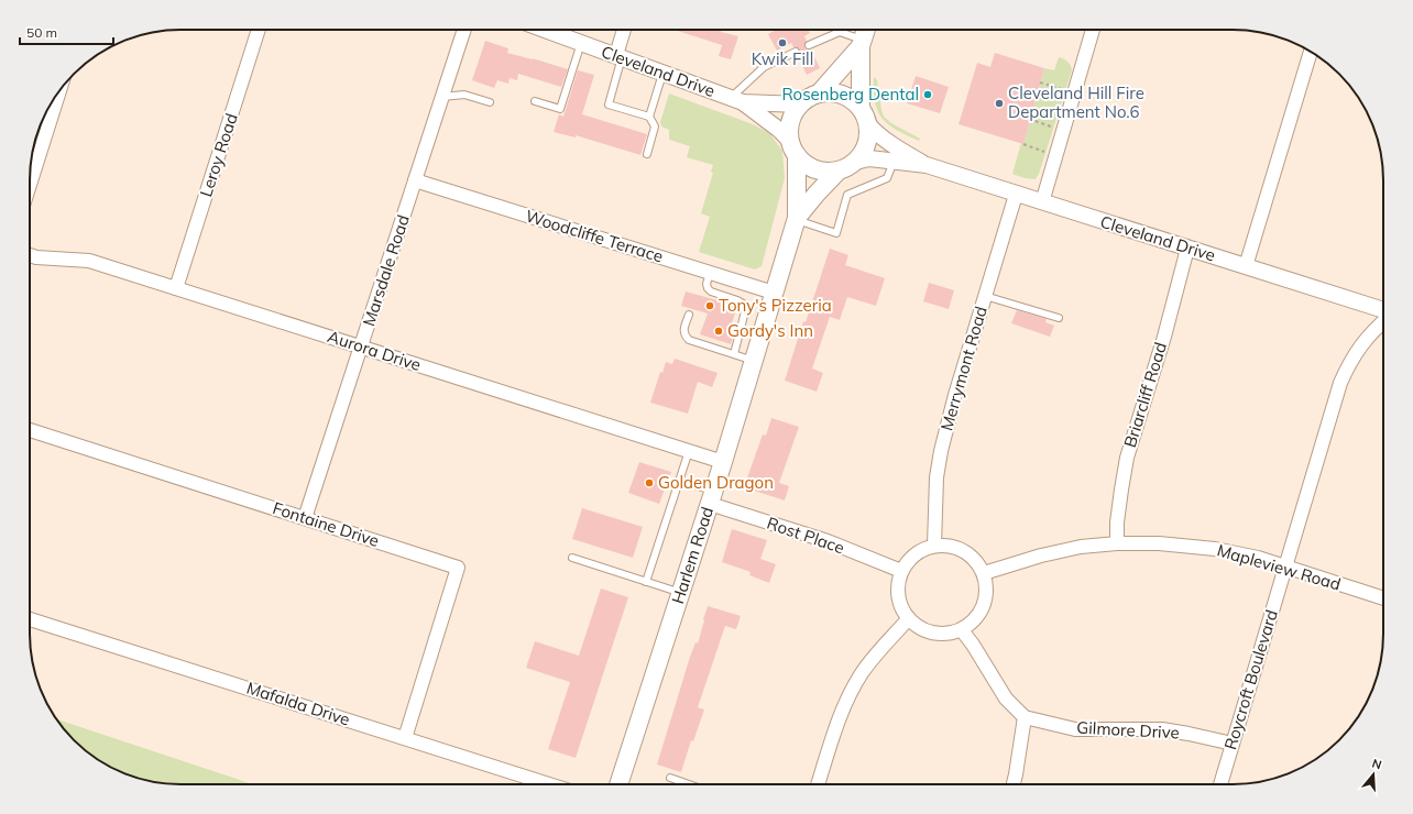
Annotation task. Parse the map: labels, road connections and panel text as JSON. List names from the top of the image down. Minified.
{"streets":{"main road":["Harlem Road"],"street":["Cleveland Drive","Leroy Road","Woodcliffe Terrace","Marsdale Road","Aurora Drive","Merrymont Road","Briarcliff Road","Fontaine Drive","Rost Place","Mapleview Road","Roycroft Boulevard","Mafalda Drive","Gilmore Drive"]},"crossings":[["Cleveland Drive","Merrymont Road"],["Cleveland Drive","Briarcliff Road"],["Cleveland Drive","Harlem Road"],["Leroy Road","Aurora Drive"],["Woodcliffe Terrace","Marsdale Road"],["Woodcliffe Terrace","Harlem Road"],["Marsdale Road","Aurora Drive"],["Marsdale Road","Fontaine Drive"],["Aurora Drive","Harlem Road"],["Merrymont Road","Rost Place"],["Merrymont Road","Mapleview Road"],["Briarcliff Road","Mapleview Road"],["Fontaine Drive","Mafalda Drive"],["Rost Place","Harlem Road"],["Rost Place","Mapleview Road"],["Mapleview Road","Roycroft Boulevard"],["Roycroft Boulevard","Gilmore Drive"]],"places":["Kwik Fill","Rosenberg Dental","Cleveland Hill Fire Department No.6","Tony's Pizzeria","Gordy's Inn","Golden Dragon"],"scale_bar":"50 m","north":"top"}
